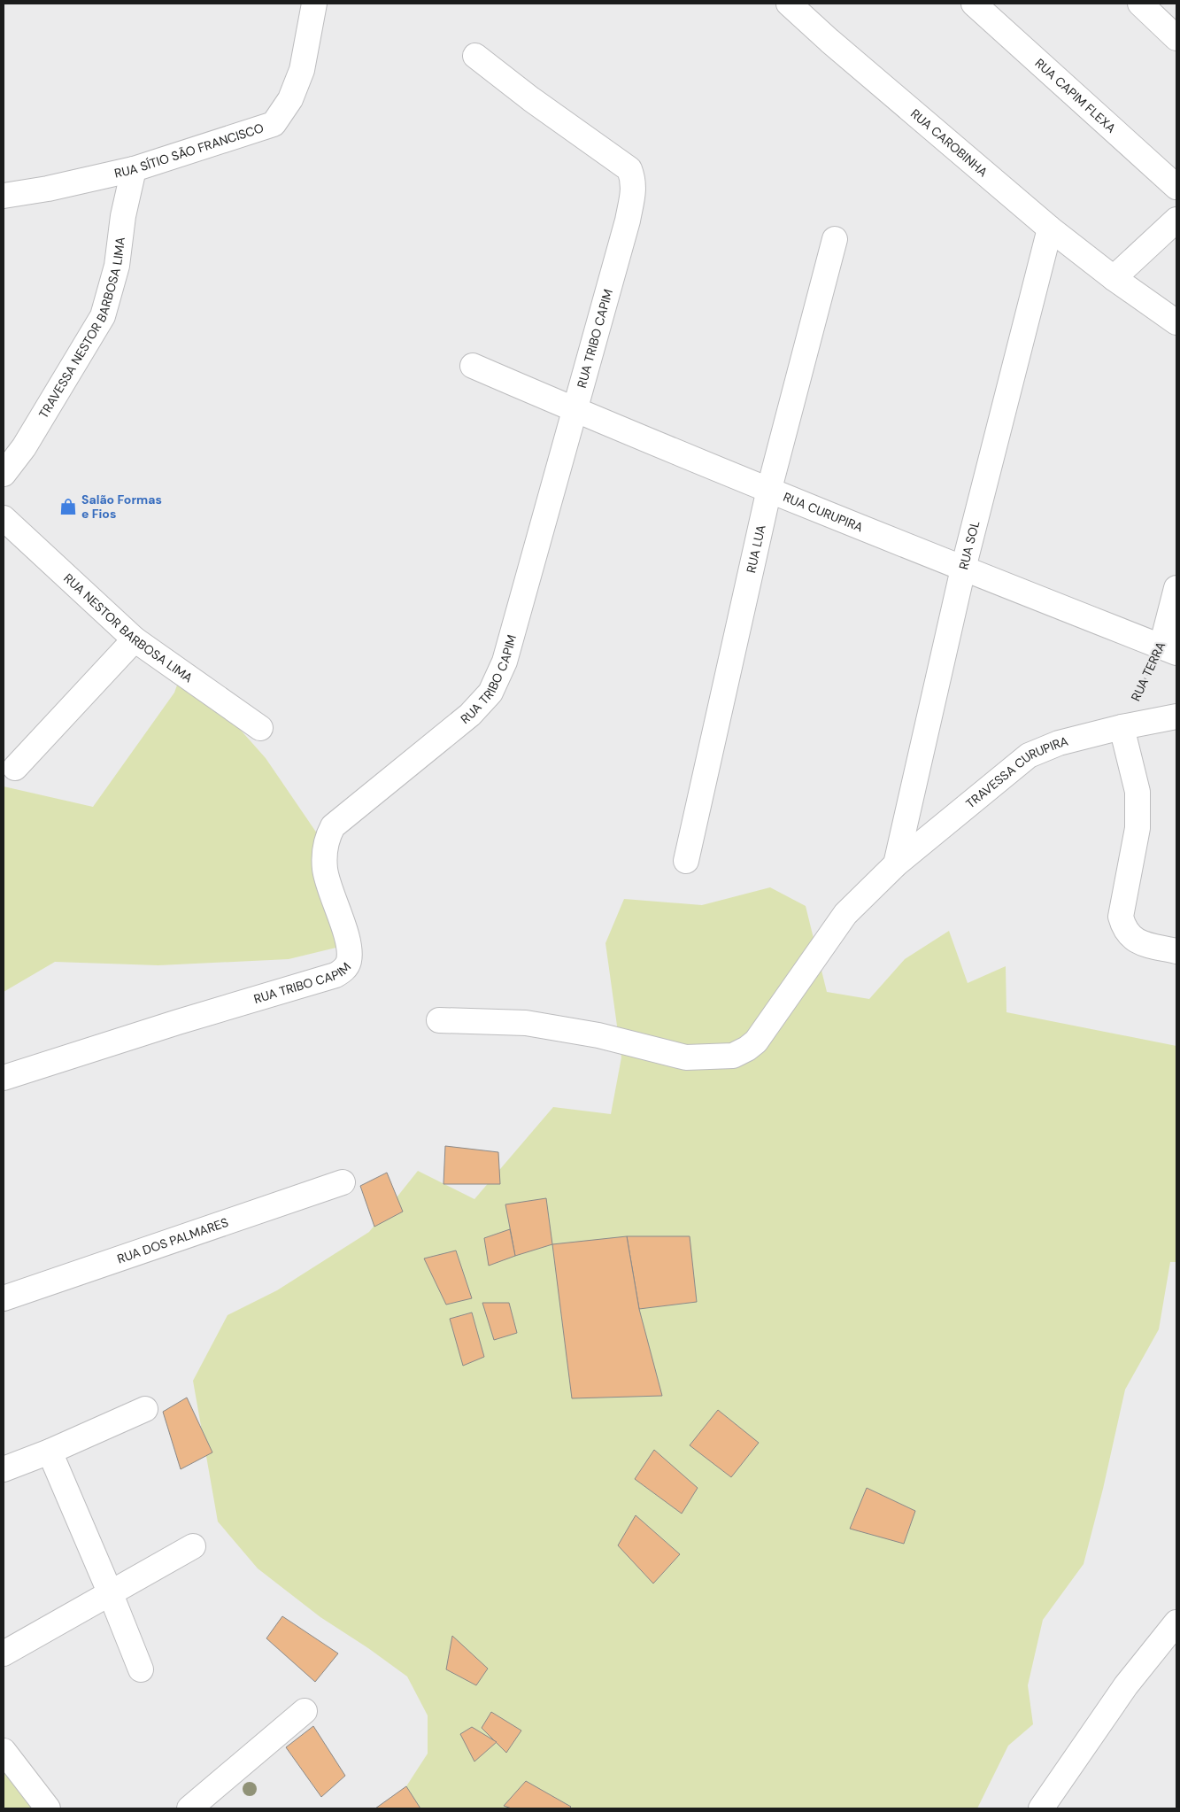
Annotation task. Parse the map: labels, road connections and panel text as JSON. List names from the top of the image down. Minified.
{"streets":{"street":["RUA CAPIM FLEXA","RUA CAROBINHA","RUA SÍTIO SÃO FRANCISCO","TRAVESSA NESTOR BARBOSA LIMA","RUA TRIBO CAPIM","RUA CURUPIRA","RUA SOL","RUA LUA","RUA NESTOR BARBOSA LIMA","RUA TERRA","TRAVESSA CURUPIRA","RUA DOS PALMARES"]},"crossings":[["RUA CAROBINHA","RUA SOL"],["RUA SÍTIO SÃO FRANCISCO","TRAVESSA NESTOR BARBOSA LIMA"],["RUA TRIBO CAPIM","RUA CURUPIRA"],["RUA CURUPIRA","RUA SOL"],["RUA CURUPIRA","RUA LUA"],["RUA CURUPIRA","RUA TERRA"],["RUA SOL","TRAVESSA CURUPIRA"],["RUA TERRA","TRAVESSA CURUPIRA"]],"places":{"shop":["Salão Formas e Fios"]}}
